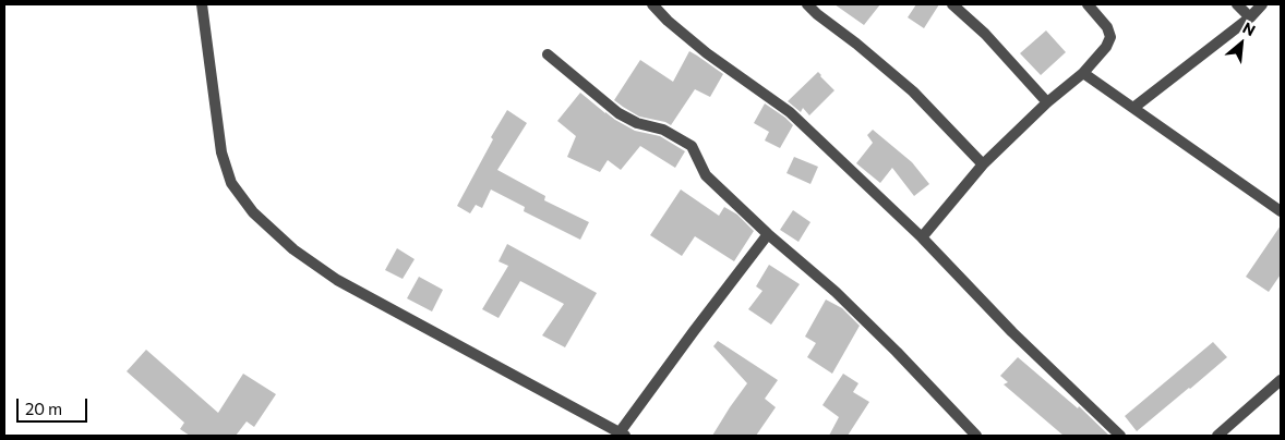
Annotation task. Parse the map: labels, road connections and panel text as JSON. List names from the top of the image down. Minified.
{"scale_bar":"20 m","north":"top right"}
